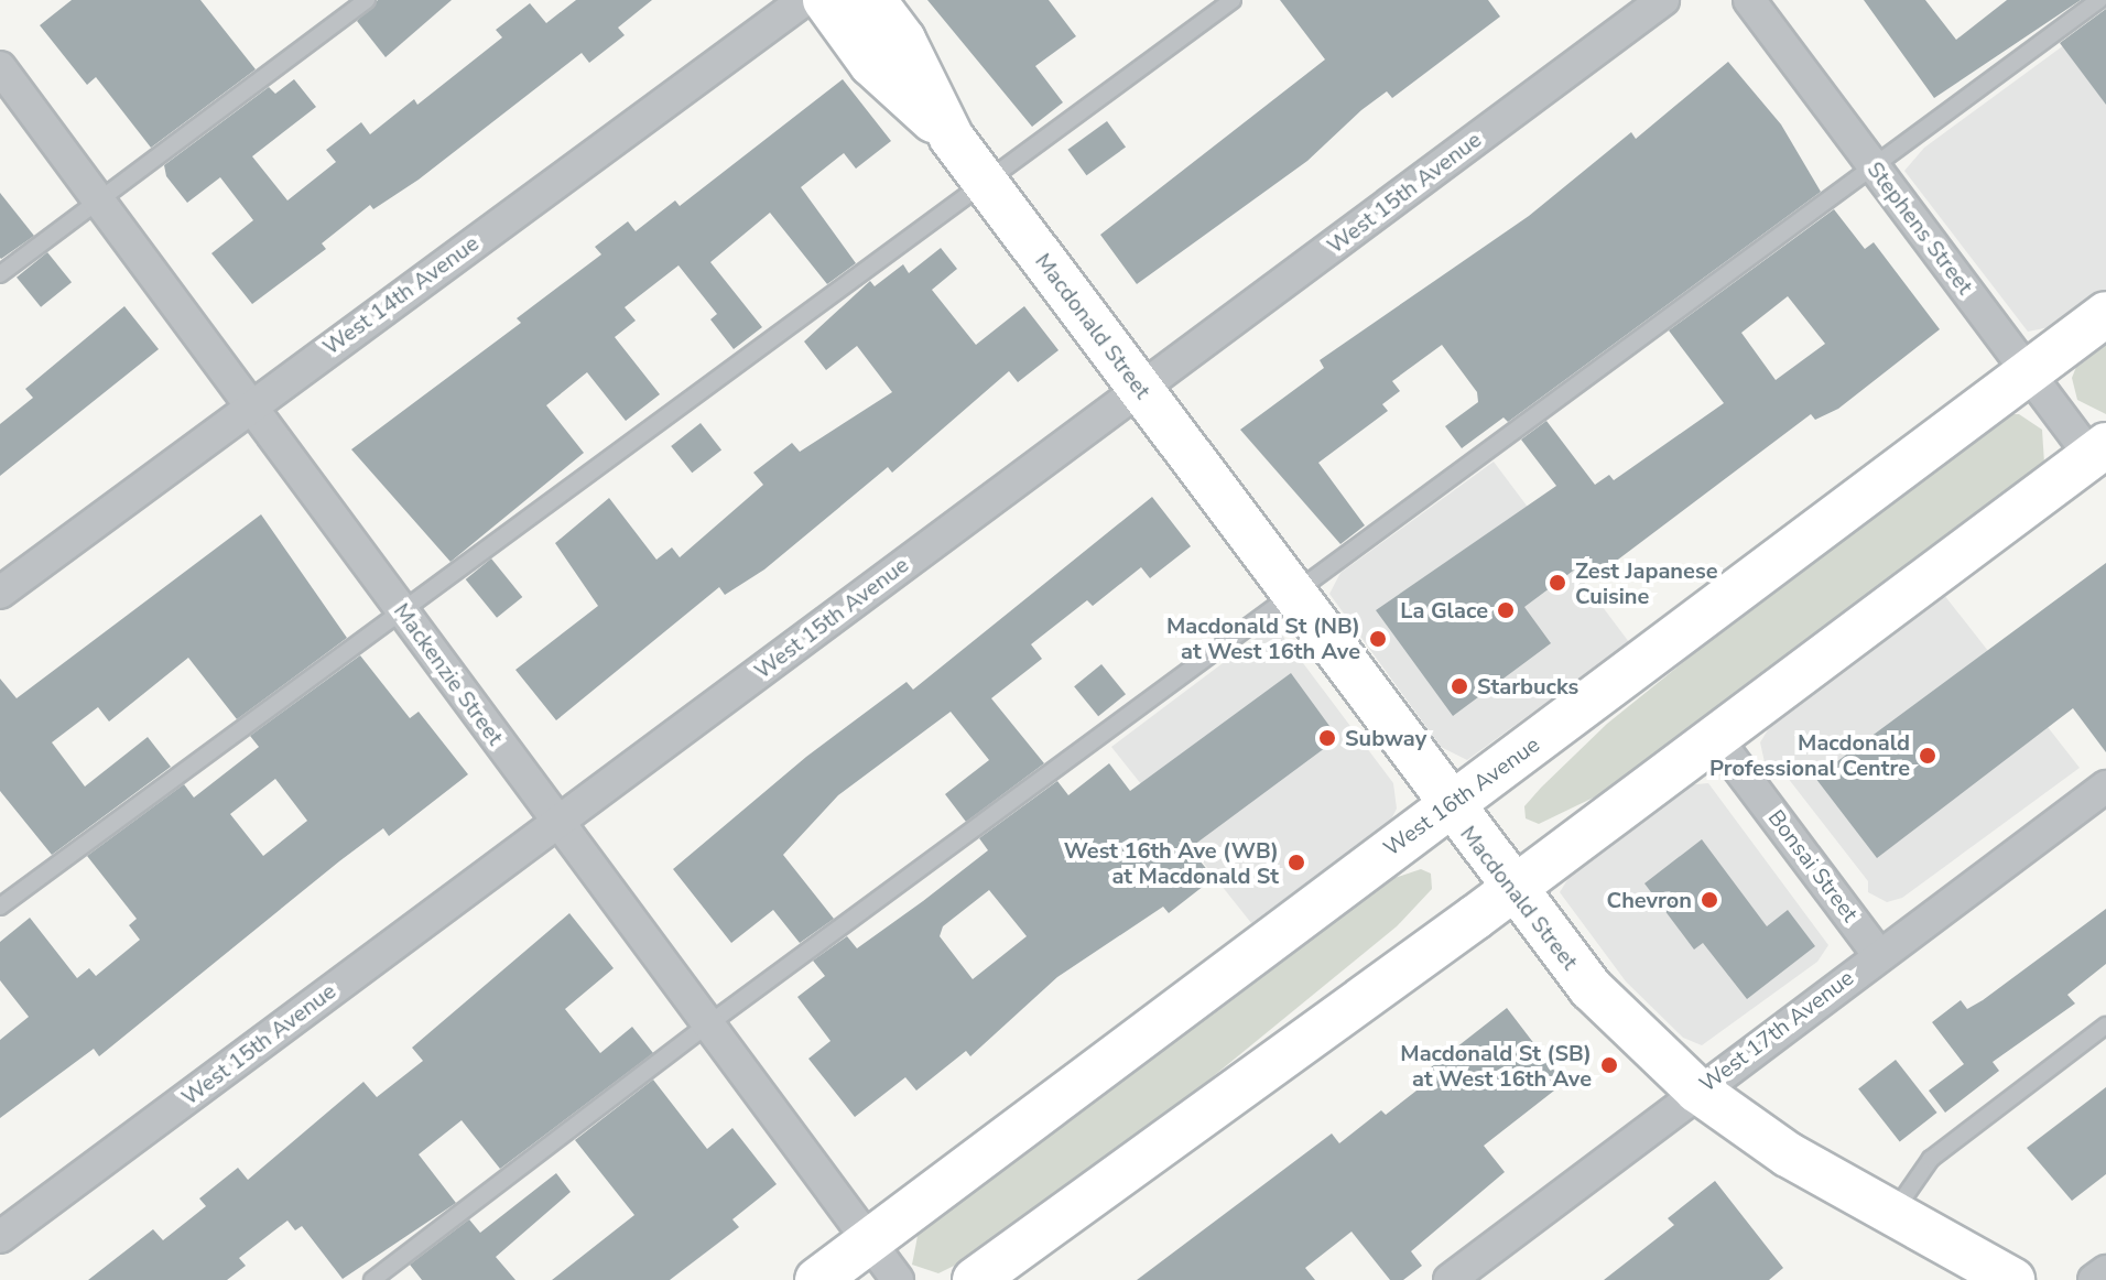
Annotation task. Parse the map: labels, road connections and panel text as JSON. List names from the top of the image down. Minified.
{"streets":{"main road":["Macdonald Street","West 16th Avenue"],"street":["West 15th Avenue","Stephens Street","West 14th Avenue","Mackenzie Street","Bonsai Street","West 17th Avenue"]},"crossings":[["West 15th Avenue","Macdonald Street"],["West 15th Avenue","Mackenzie Street"],["Stephens Street","West 16th Avenue"],["West 14th Avenue","Mackenzie Street"],["Macdonald Street","West 16th Avenue"],["Macdonald Street","West 17th Avenue"],["Mackenzie Street","West 16th Avenue"],["Bonsai Street","West 17th Avenue"]],"places":["Zest Japanese Cuisine","La Glace","Macdonald St (NB) at West 16th Ave","Starbucks","Subway","Macdonald Professional Centre","West 16th Ave (WB) at Macdonald St","Chevron","Macdonald St (SB) at West 16th Ave"]}
